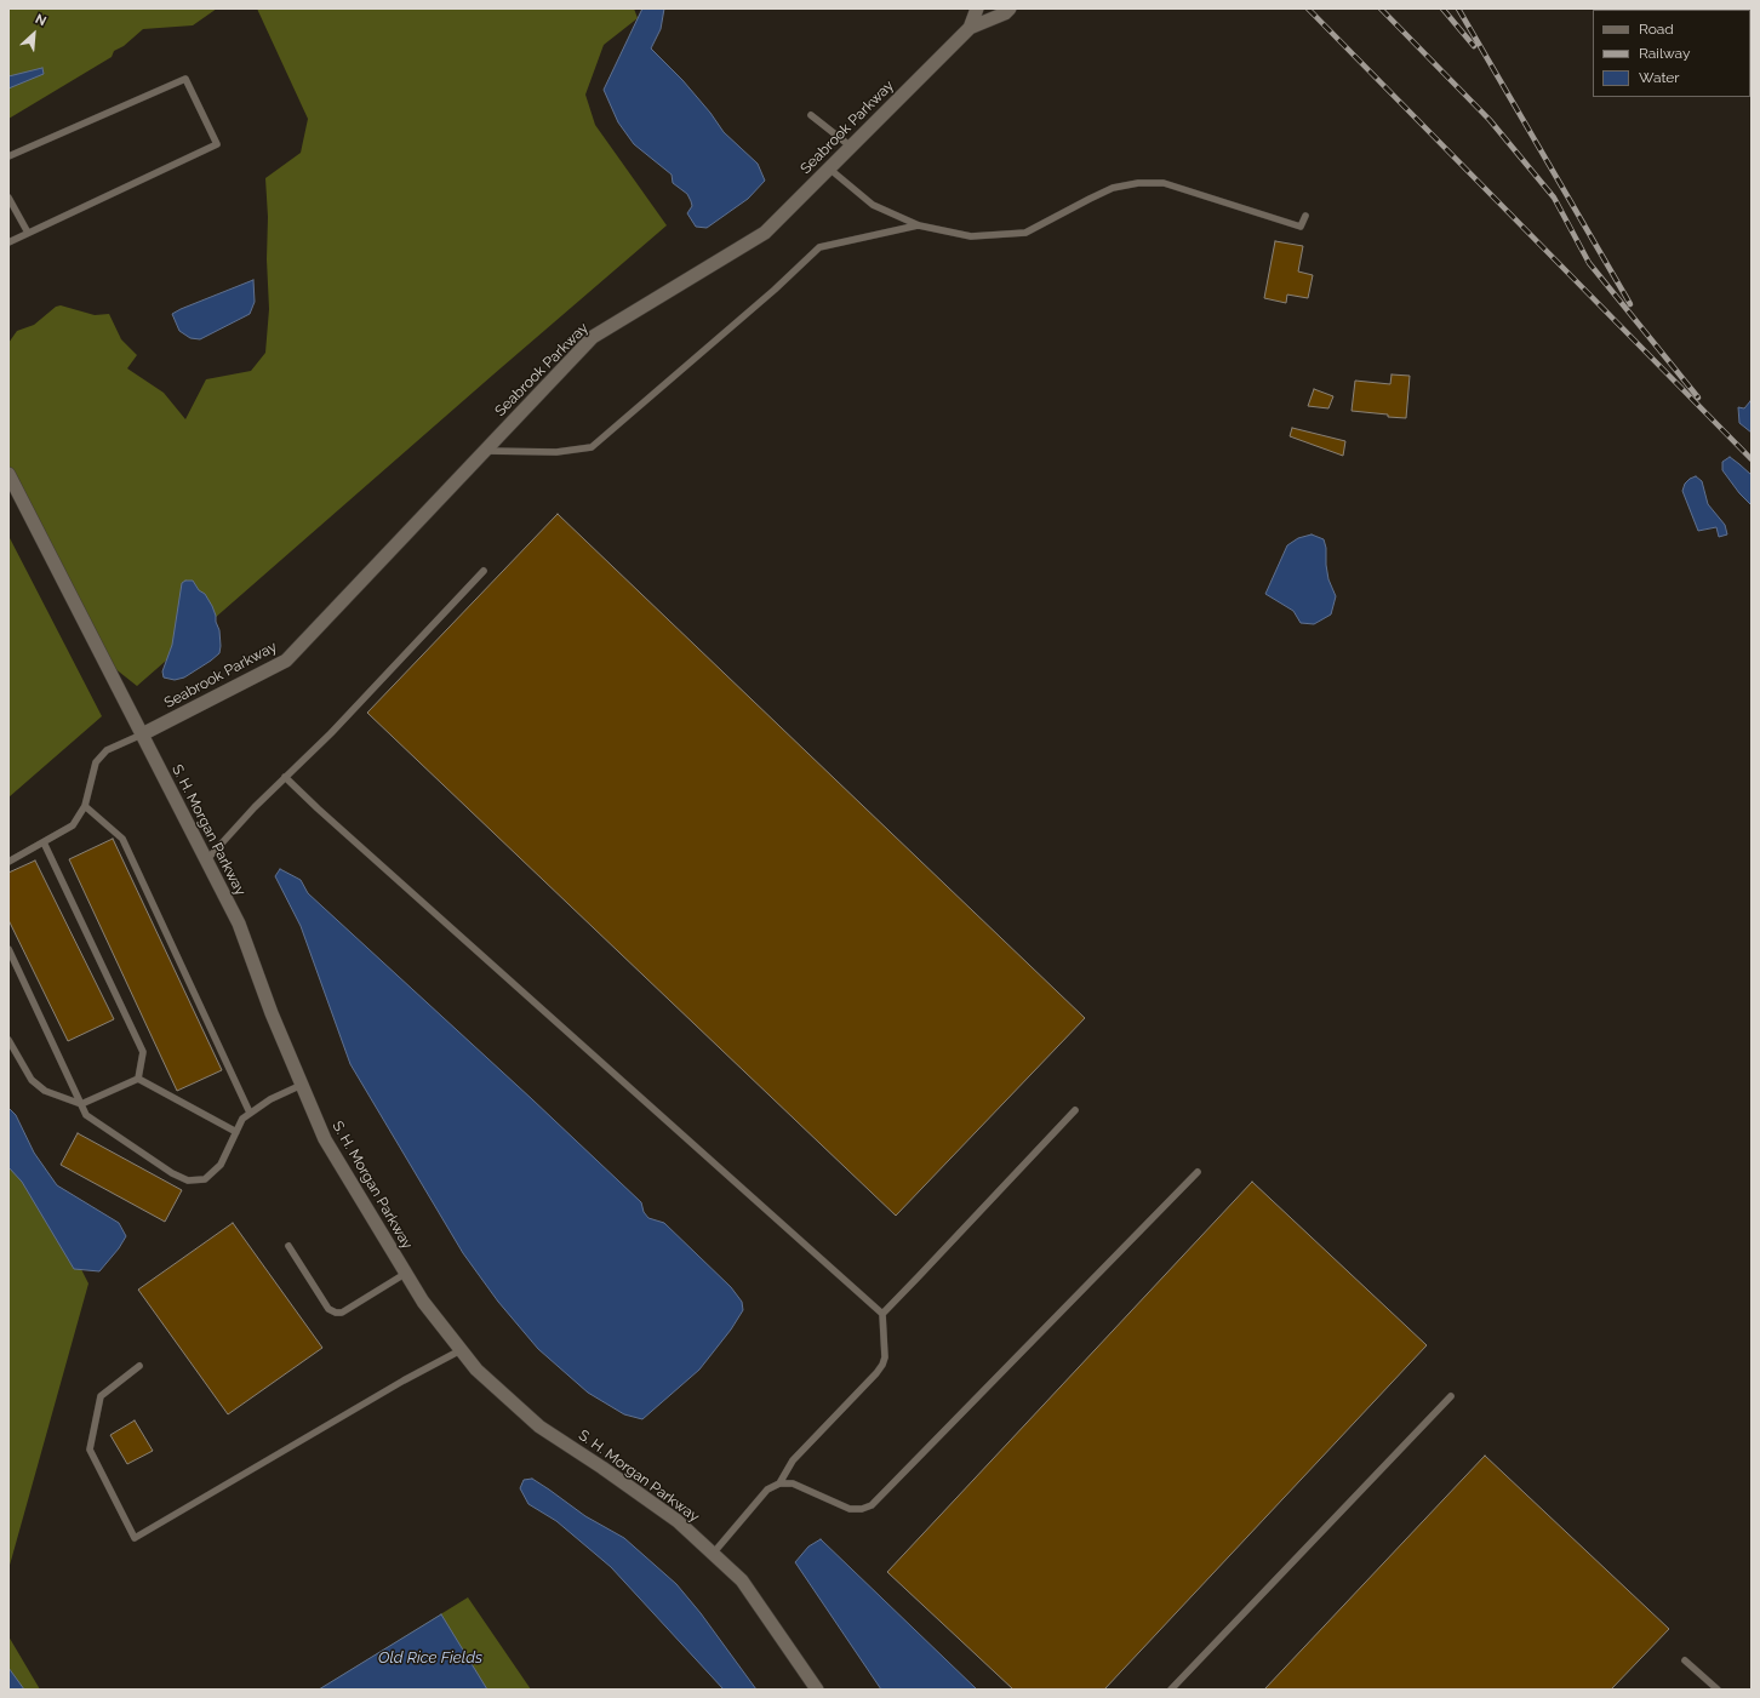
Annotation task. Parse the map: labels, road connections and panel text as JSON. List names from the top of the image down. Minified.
{"streets":{"street":["Seabrook Parkway","S. H. Morgan Parkway"]},"crossings":[["Seabrook Parkway","S. H. Morgan Parkway"]],"water":["Old Rice Fields"],"legend":["Road","Railway","Water"],"north":"top right"}
